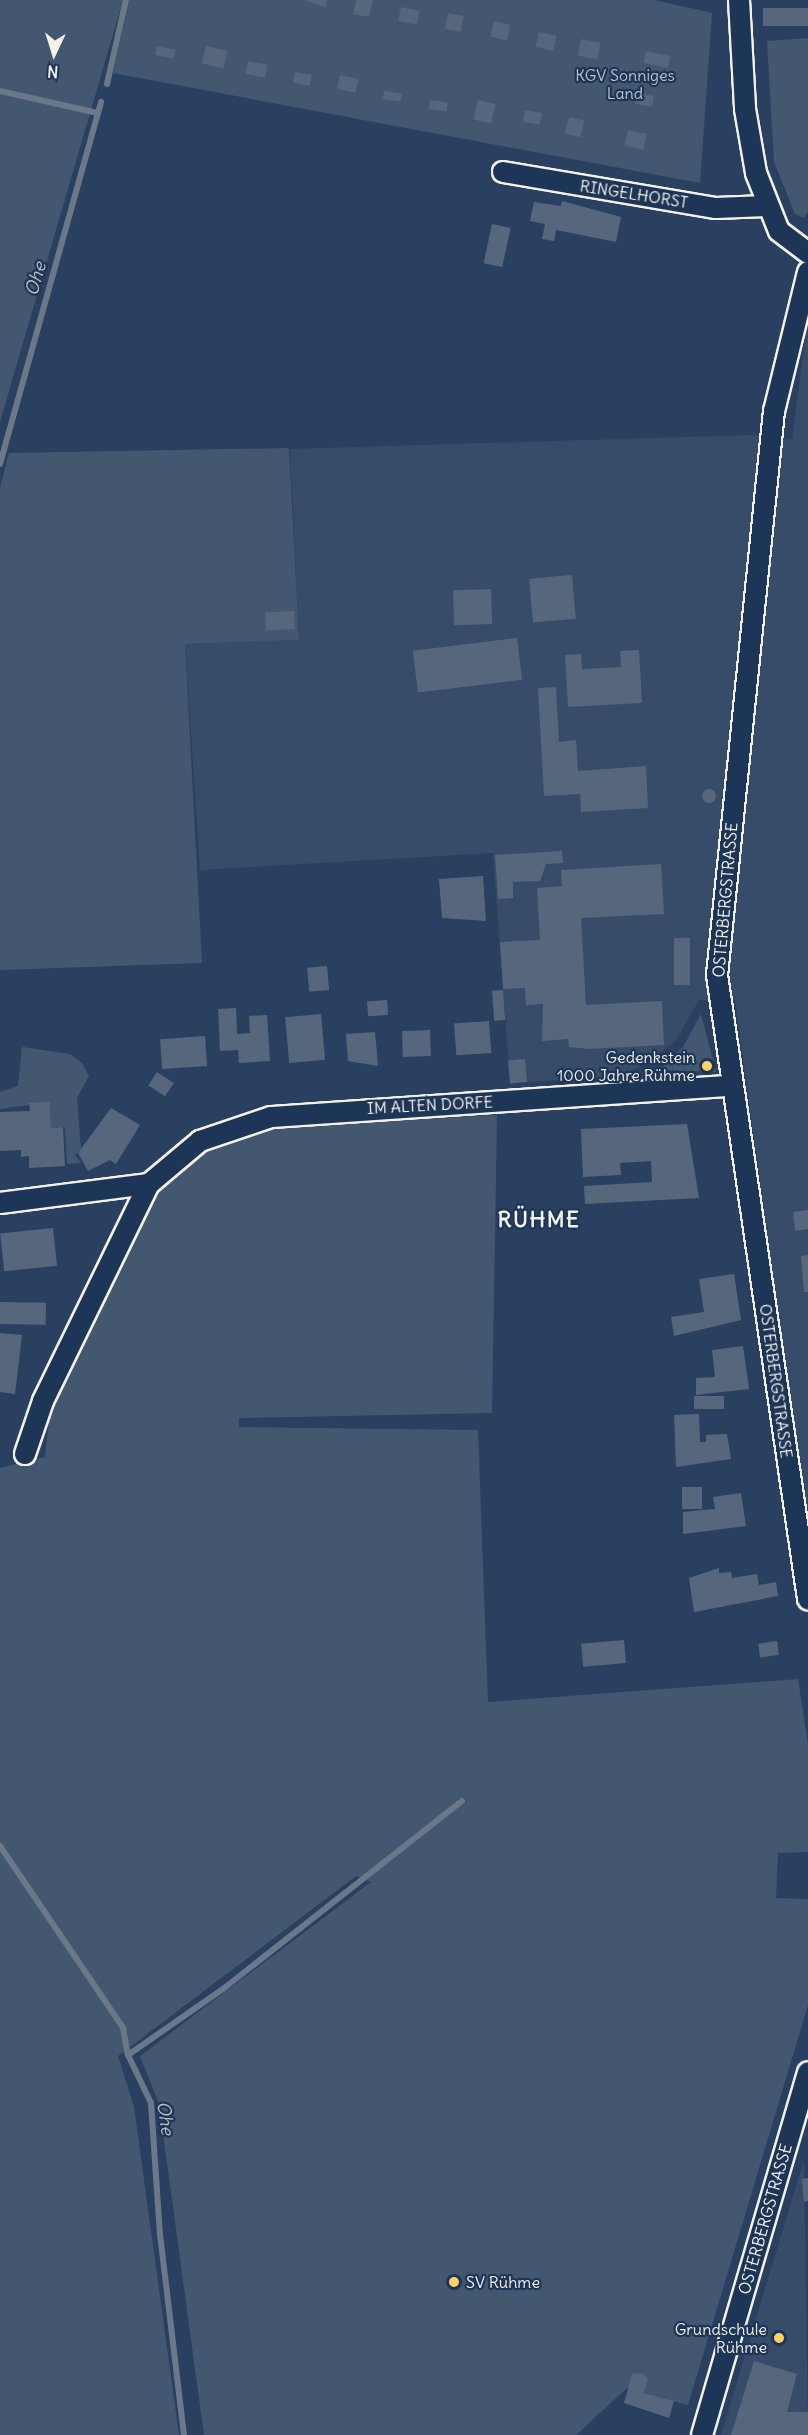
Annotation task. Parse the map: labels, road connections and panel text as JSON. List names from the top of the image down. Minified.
{"streets":{"street":["RINGELHORST","OSTERBERGSTRASSE","IM ALTEN DORFE"]},"crossings":[["OSTERBERGSTRASSE","IM ALTEN DORFE"]],"districts":["RÜHME"],"water":["Ohe"],"parks":["KGV Sonniges Land"],"places":["Gedenkstein 1000 Jahre Rühme","SV Rühme","Grundschule Rühme"],"north":"bottom"}
